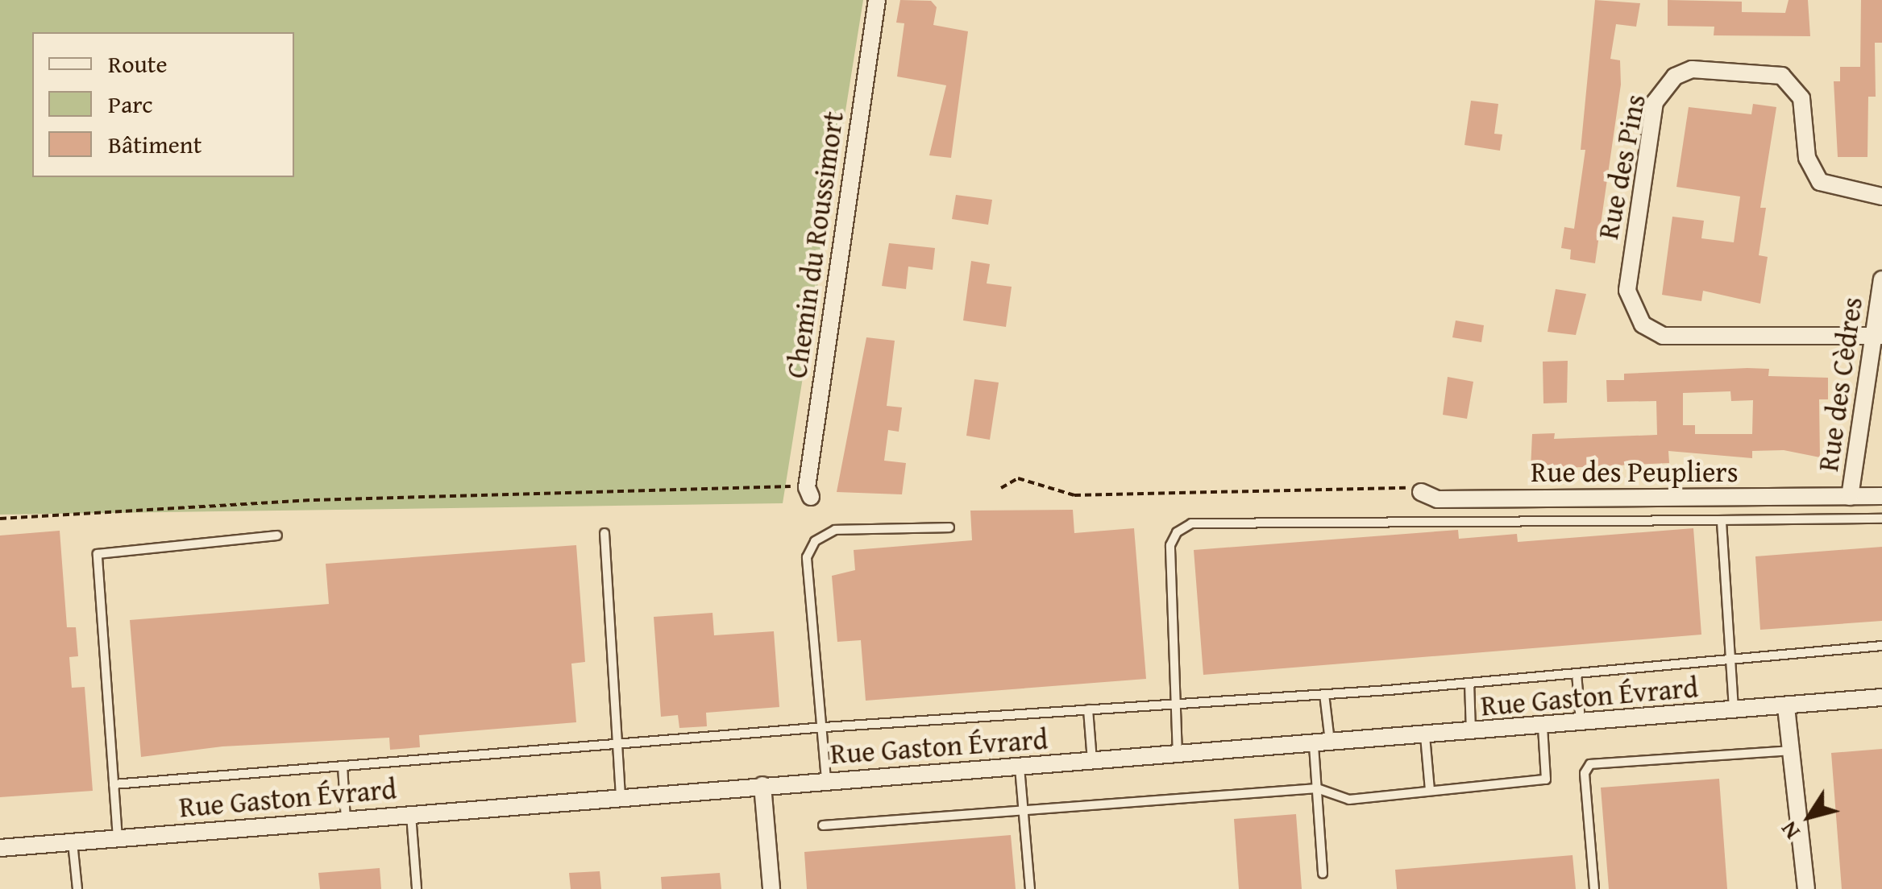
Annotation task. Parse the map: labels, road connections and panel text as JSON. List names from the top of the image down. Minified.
{"streets":{"street":["Rue des Pins","Chemin du Roussimort","Rue des Cèdres","Rue des Peupliers","Rue Gaston Évrard"]},"crossings":[["Rue des Pins","Rue des Cèdres"],["Rue des Cèdres","Rue des Peupliers"]],"legend":["Route","Parc","Bâtiment"],"north":"bottom left"}
